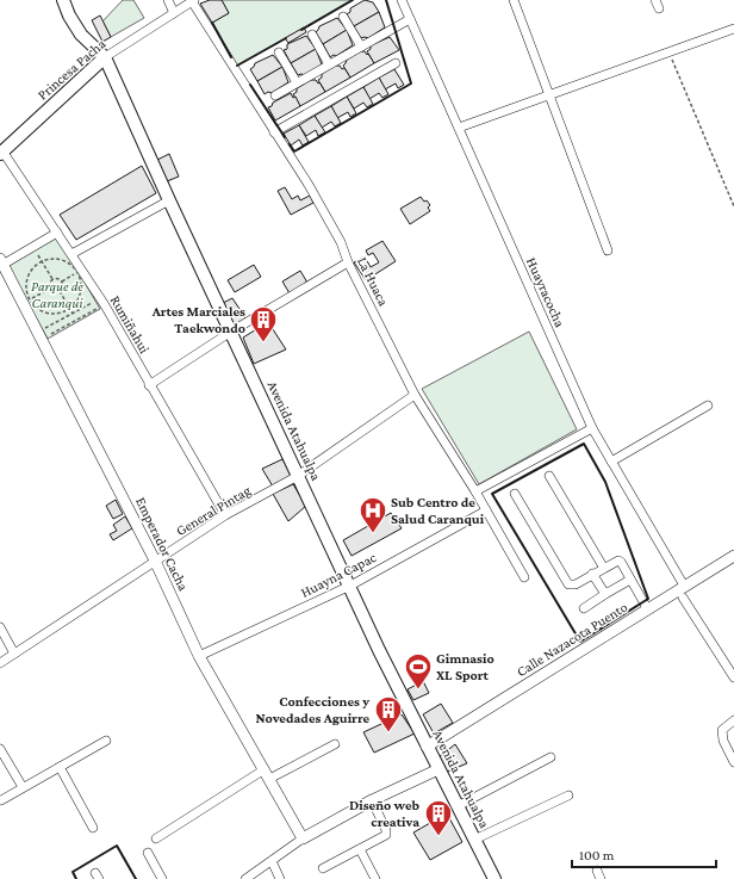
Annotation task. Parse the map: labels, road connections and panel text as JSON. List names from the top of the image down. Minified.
{"streets":{"main road":["Princesa Pacha","Avenida Atahualpa"],"street":["La Huaca","Huayracocha","Rumiñahui","General Pintag","Emperador Cacha","Huayna Capac","Calle Nazacota Puento"]},"crossings":[["Princesa Pacha","La Huaca"],["Princesa Pacha","Rumiñahui"],["Princesa Pacha","Avenida Atahualpa"],["La Huaca","General Pintag"],["La Huaca","Huayna Capac"],["Huayracocha","Calle Nazacota Puento"],["Rumiñahui","General Pintag"],["Avenida Atahualpa","General Pintag"],["Avenida Atahualpa","Huayna Capac"],["Avenida Atahualpa","Calle Nazacota Puento"],["General Pintag","Emperador Cacha"],["Emperador Cacha","Huayna Capac"]],"parks":["Parque de Caranqui"],"places":{"building":["Artes Marciales Taekwondo","Confecciones y Novedades Aguirre","Diseño web creativa"],"hospital":["Sub Centro de Salud Caranqui"],"sports":["Gimnasio XL Sport"]},"scale_bar":"100 m"}
